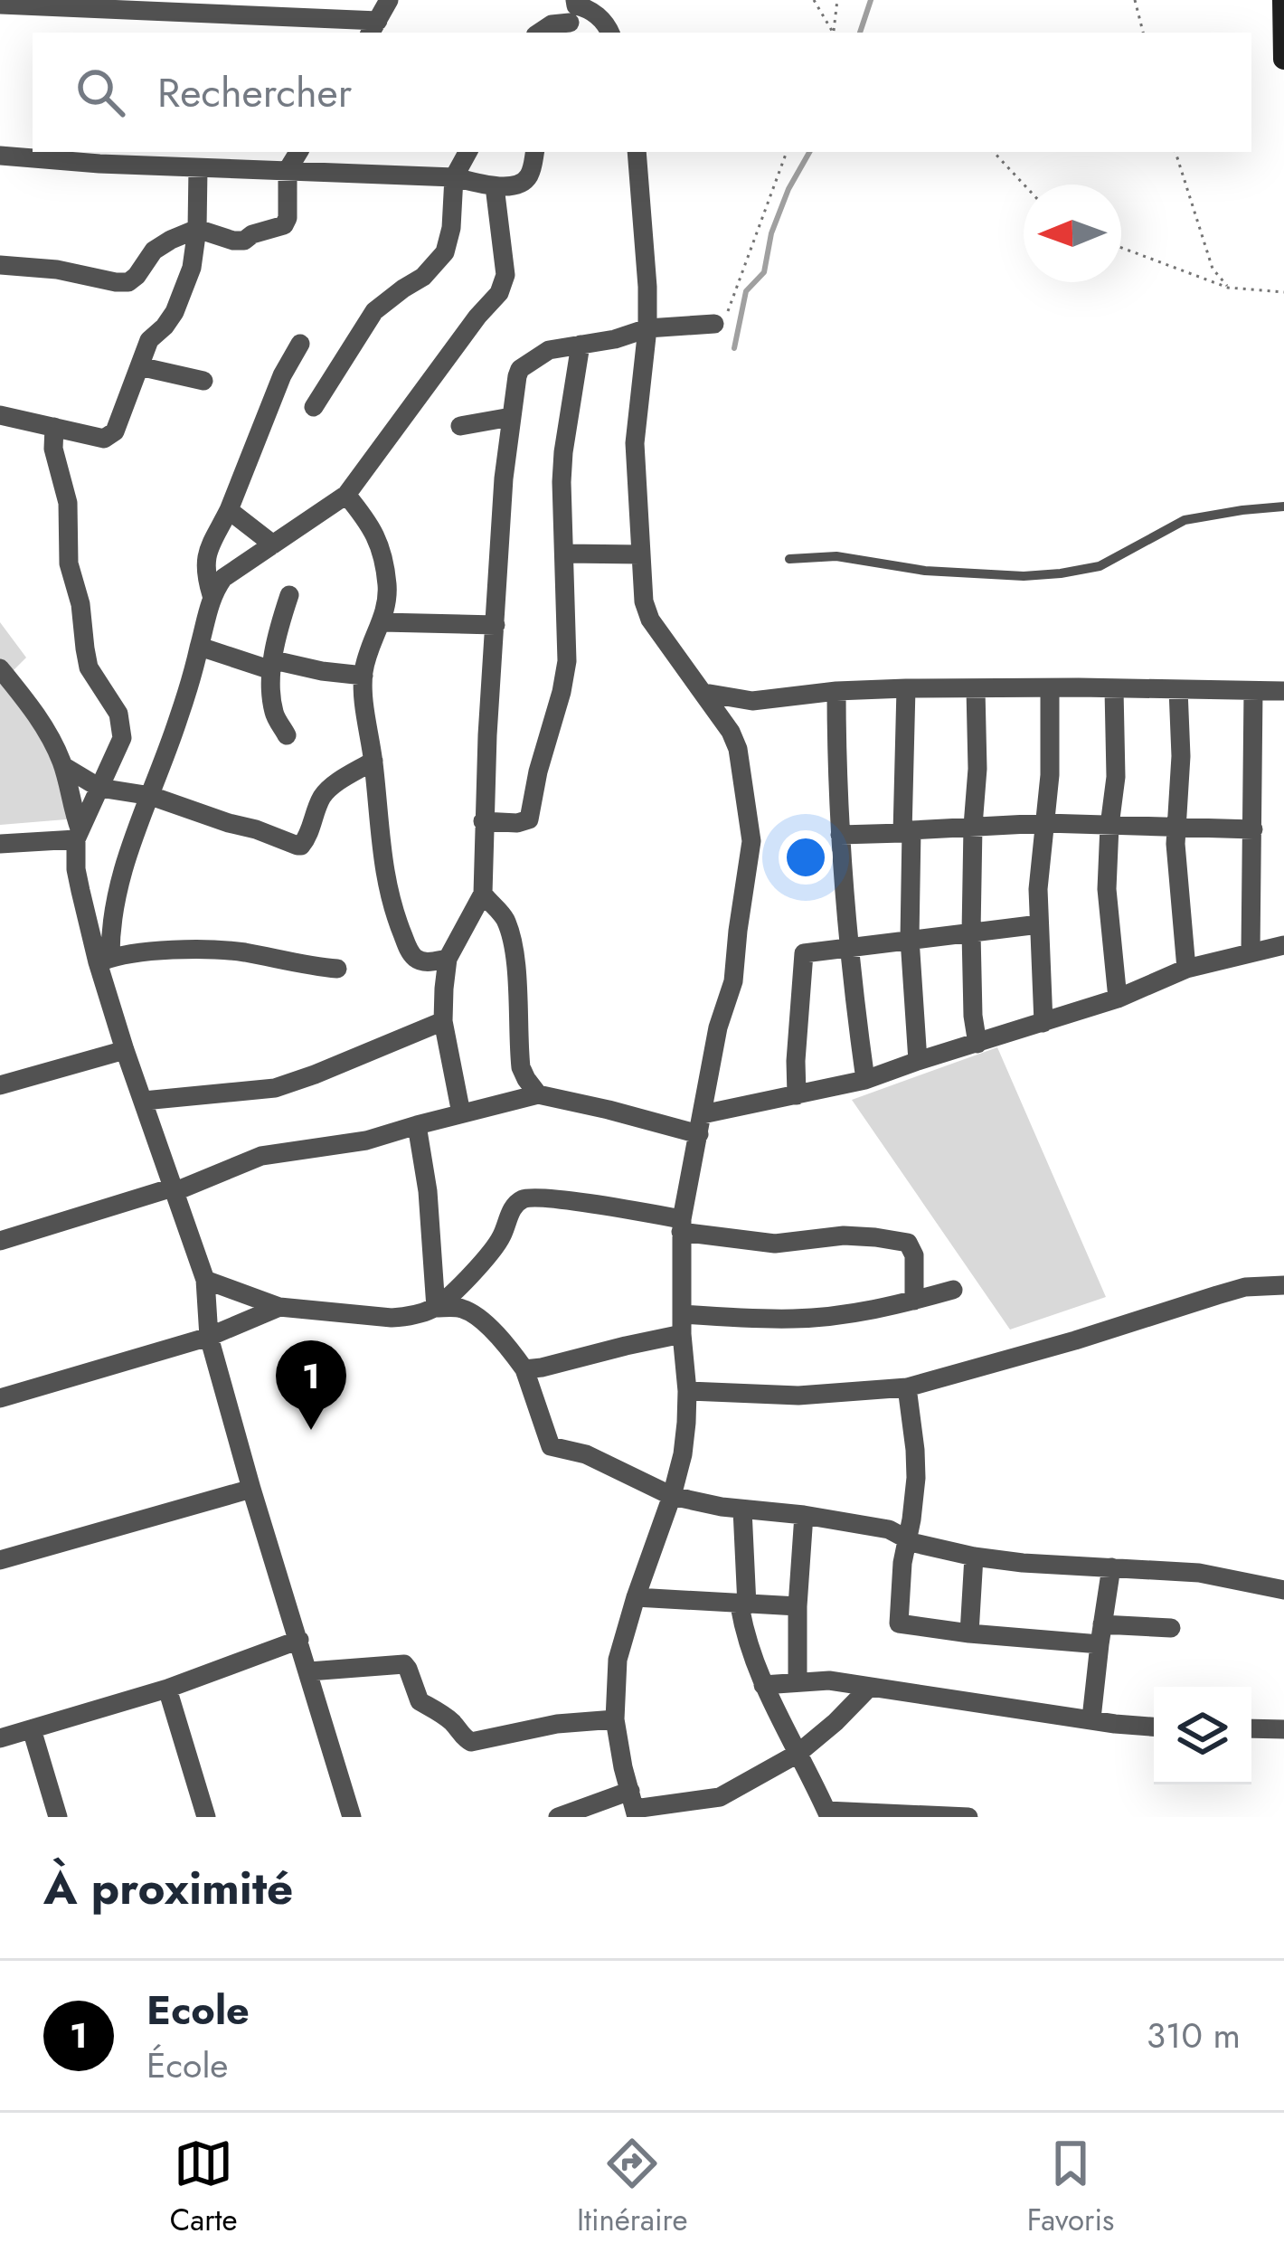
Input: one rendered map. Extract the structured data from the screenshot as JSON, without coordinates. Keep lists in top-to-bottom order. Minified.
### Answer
{"north":"left","page":{"search":"Rechercher","pins":"1","heading":"À proximité","list":[{"mark":"1","name":"Ecole","note":"École","value":"310 m"}],"nav":["Carte","Itinéraire","Favoris"]}}
